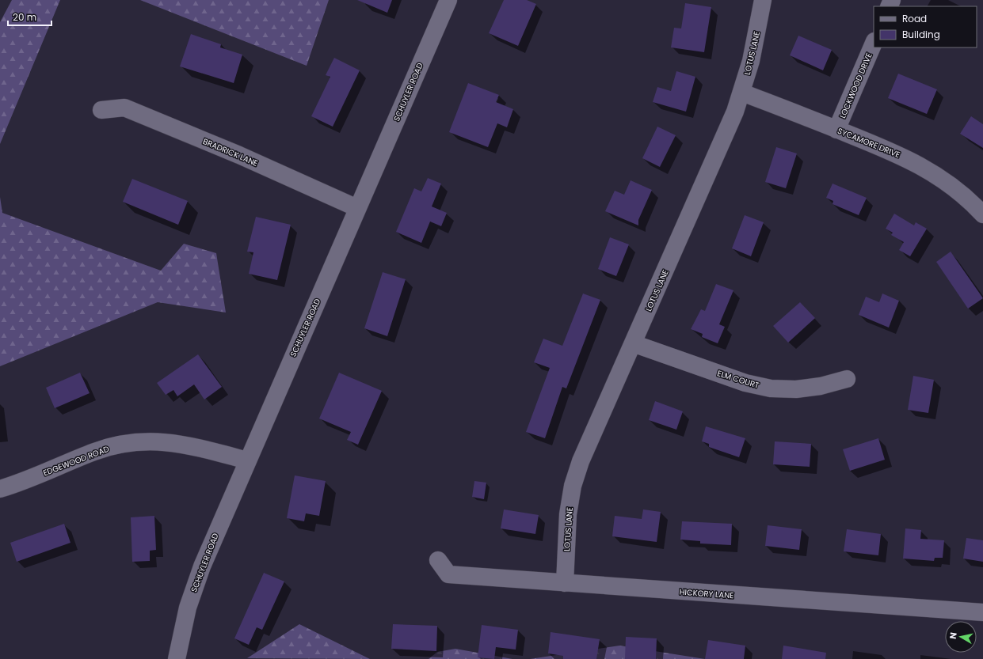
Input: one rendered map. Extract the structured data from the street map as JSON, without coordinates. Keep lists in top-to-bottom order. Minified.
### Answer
{"streets":{"street":["LOTUS LANE","LOCKWOOD DRIVE","SCHUYLER ROAD","SYCAMORE DRIVE","BRADRICK LANE","ELM COURT","EDGEWOOD ROAD","HICKORY LANE"]},"crossings":[["LOTUS LANE","SYCAMORE DRIVE"],["LOTUS LANE","ELM COURT"],["LOTUS LANE","HICKORY LANE"],["LOCKWOOD DRIVE","SYCAMORE DRIVE"],["SCHUYLER ROAD","BRADRICK LANE"],["SCHUYLER ROAD","EDGEWOOD ROAD"]],"legend":["Road","Building"],"scale_bar":"20 m","north":"left"}
